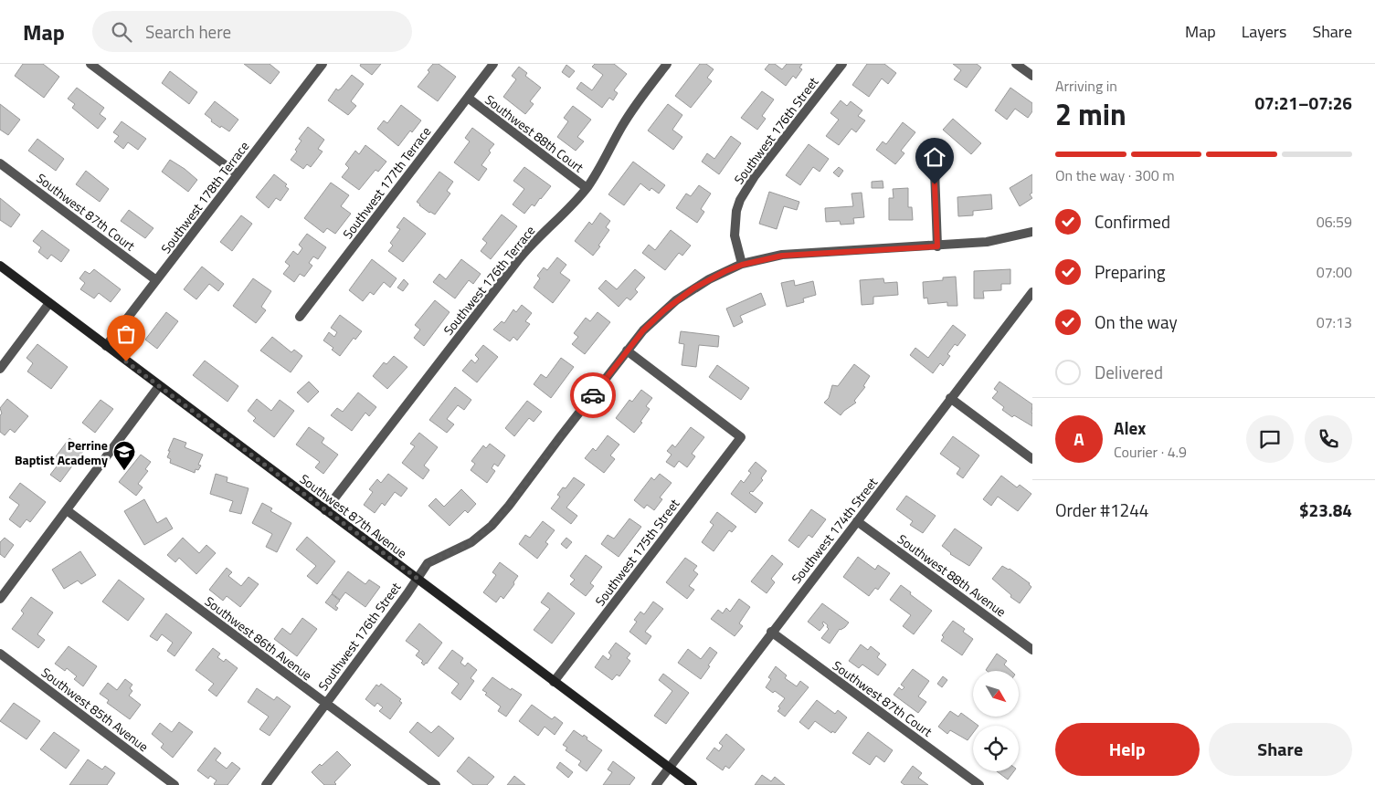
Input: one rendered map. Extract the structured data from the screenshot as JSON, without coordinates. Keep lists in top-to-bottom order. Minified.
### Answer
{"streets":{"street":["Southwest 176th Street","Southwest 88th Court","Southwest 177th Terrace","Southwest 178th Terrace","Southwest 87th Court","Southwest 176th Terrace","Southwest 87th Avenue","Southwest 174th Street","Southwest 175th Street","Southwest 88th Avenue","Southwest 86th Avenue","Southwest 85th Avenue"]},"crossings":[["Southwest 176th Street","Southwest 87th Avenue"],["Southwest 176th Street","Southwest 175th Street"],["Southwest 176th Street","Southwest 86th Avenue"],["Southwest 88th Court","Southwest 177th Terrace"],["Southwest 88th Court","Southwest 176th Terrace"],["Southwest 178th Terrace","Southwest 87th Court"],["Southwest 178th Terrace","Southwest 87th Avenue"],["Southwest 87th Court","Southwest 174th Street"],["Southwest 176th Terrace","Southwest 87th Avenue"],["Southwest 87th Avenue","Southwest 174th Street"],["Southwest 87th Avenue","Southwest 175th Street"],["Southwest 174th Street","Southwest 88th Avenue"]],"places":{"school or university":["Perrine Baptist Academy"]},"north":"bottom right","page":{"header":"Map","search":"Search here","nav":["Map","Layers","Share"],"heading":["2 min","Arriving in","07:21–07:26"],"panel":["Alex","Courier · 4.9","Order #1244","$23.84"],"bar":"On the way · 300 m","list":[["Confirmed","06:59"],["Preparing","07:00"],["On the way","07:13"],"Delivered"],"round":"A","buttons":["Help","Share"]}}
